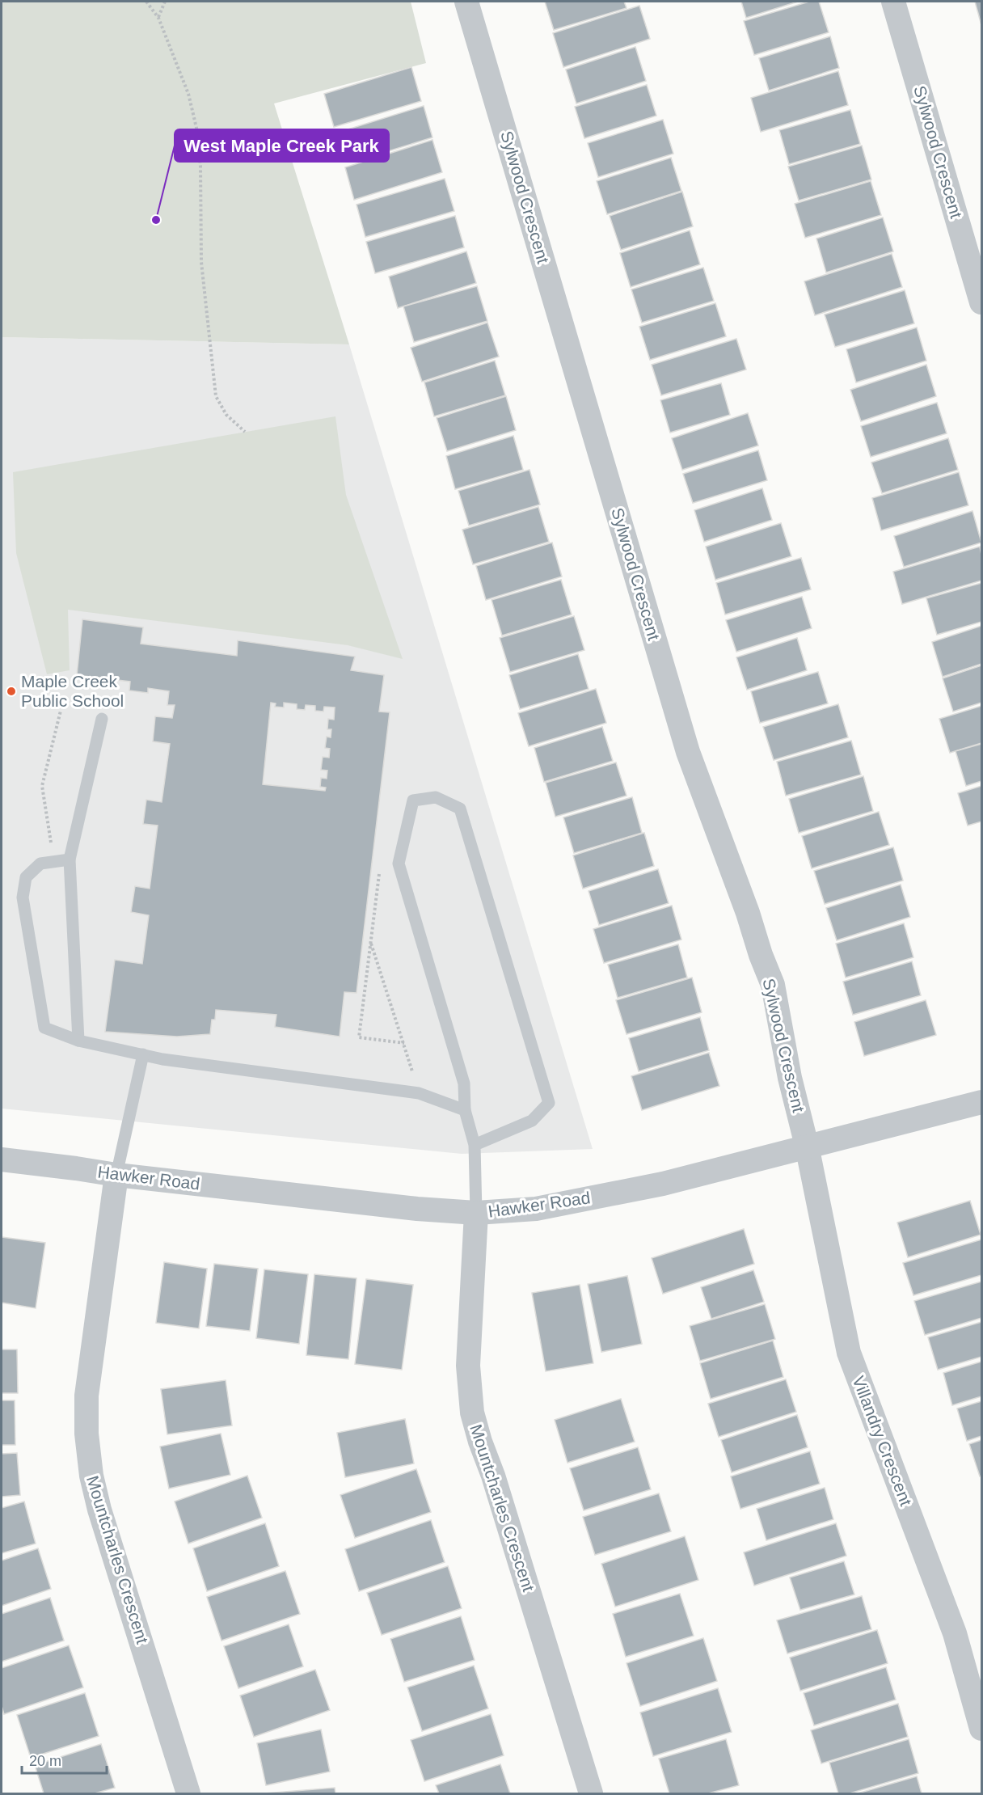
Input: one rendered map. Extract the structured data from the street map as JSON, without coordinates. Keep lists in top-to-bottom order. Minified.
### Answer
{"streets":{"street":["Sylwood Crescent","Hawker Road","Villandry Crescent","Mountcharles Crescent"]},"crossings":[["Sylwood Crescent","Hawker Road"],["Sylwood Crescent","Villandry Crescent"],["Hawker Road","Villandry Crescent"],["Hawker Road","Mountcharles Crescent"]],"places":["West Maple Creek Park","Maple Creek Public School"],"scale_bar":"20 m"}
